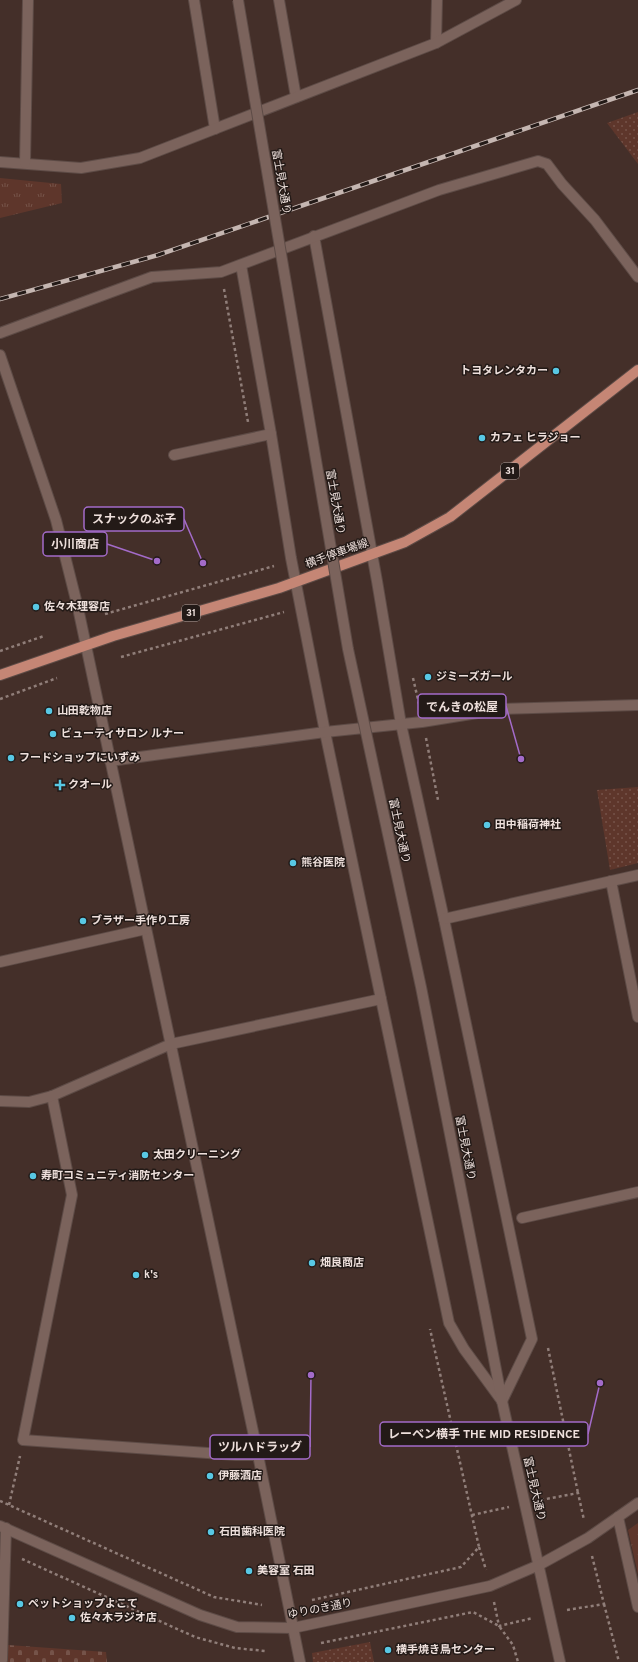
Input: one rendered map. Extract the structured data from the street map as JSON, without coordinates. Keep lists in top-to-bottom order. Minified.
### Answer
{"streets":{"main road":["31","横手停車場線"],"street":["富士見大通り","ゆりのき通り"]},"crossings":[["富士見大通り","ゆりのき通り"]],"places":{"other":["トヨタレンタカー","カフェ ヒラジョー","小川商店","スナックのぶ子","佐々木理容店","ジミーズガール","山田乾物店","ビューティサロン ルナー","フードショップにいずみ","でんきの松屋","田中稲荷神社","熊谷医院","ブラザー手作り工房","太田クリーニング","寿町コミュニティ消防センター","畑良商店","k's","ツルハドラッグ","レーベン横手 THE MID RESIDENCE","伊藤酒店","石田歯科医院","美容室 石田","ペットショップよこて","佐々木ラジオ店","横手焼き鳥センター"],"health":["クオール"]}}
